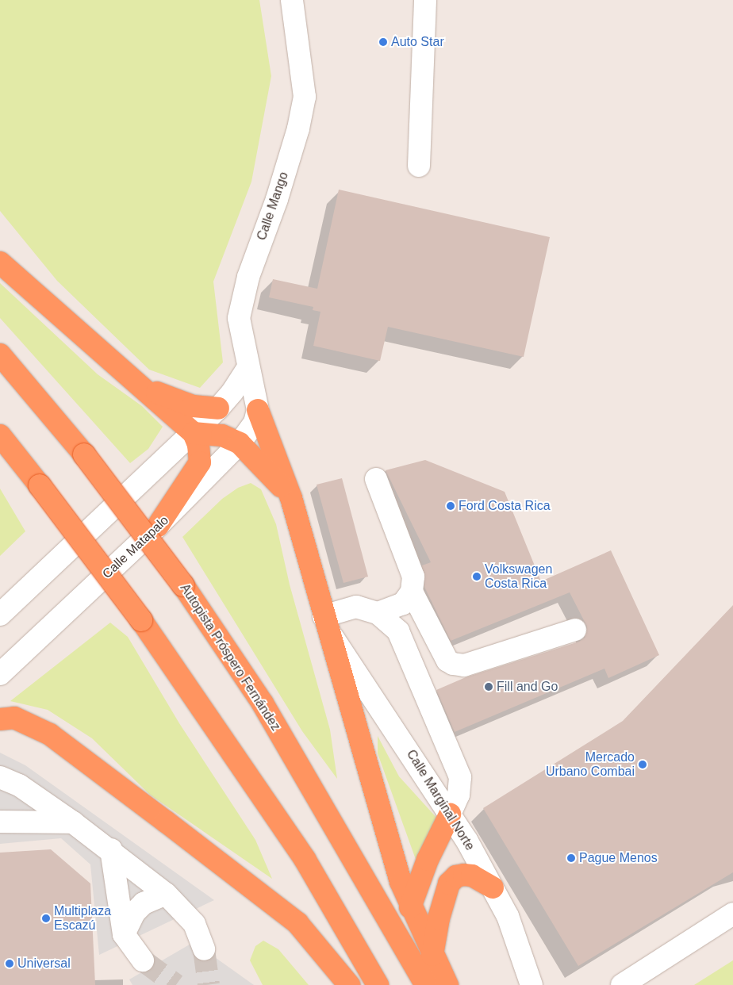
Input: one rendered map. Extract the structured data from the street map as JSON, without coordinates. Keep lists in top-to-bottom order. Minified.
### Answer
{"streets":{"highway":["Autopista Próspero Fernández"],"street":["Calle Mango","Calle Matapalo","Calle Marginal Norte"]},"crossings":[["Calle Mango","Calle Matapalo"]],"places":["Auto Star","Ford Costa Rica","Volkswagen Costa Rica","Fill and Go","Mercado Urbano Combai","Pague Menos","Multiplaza Escazú","Universal"]}
